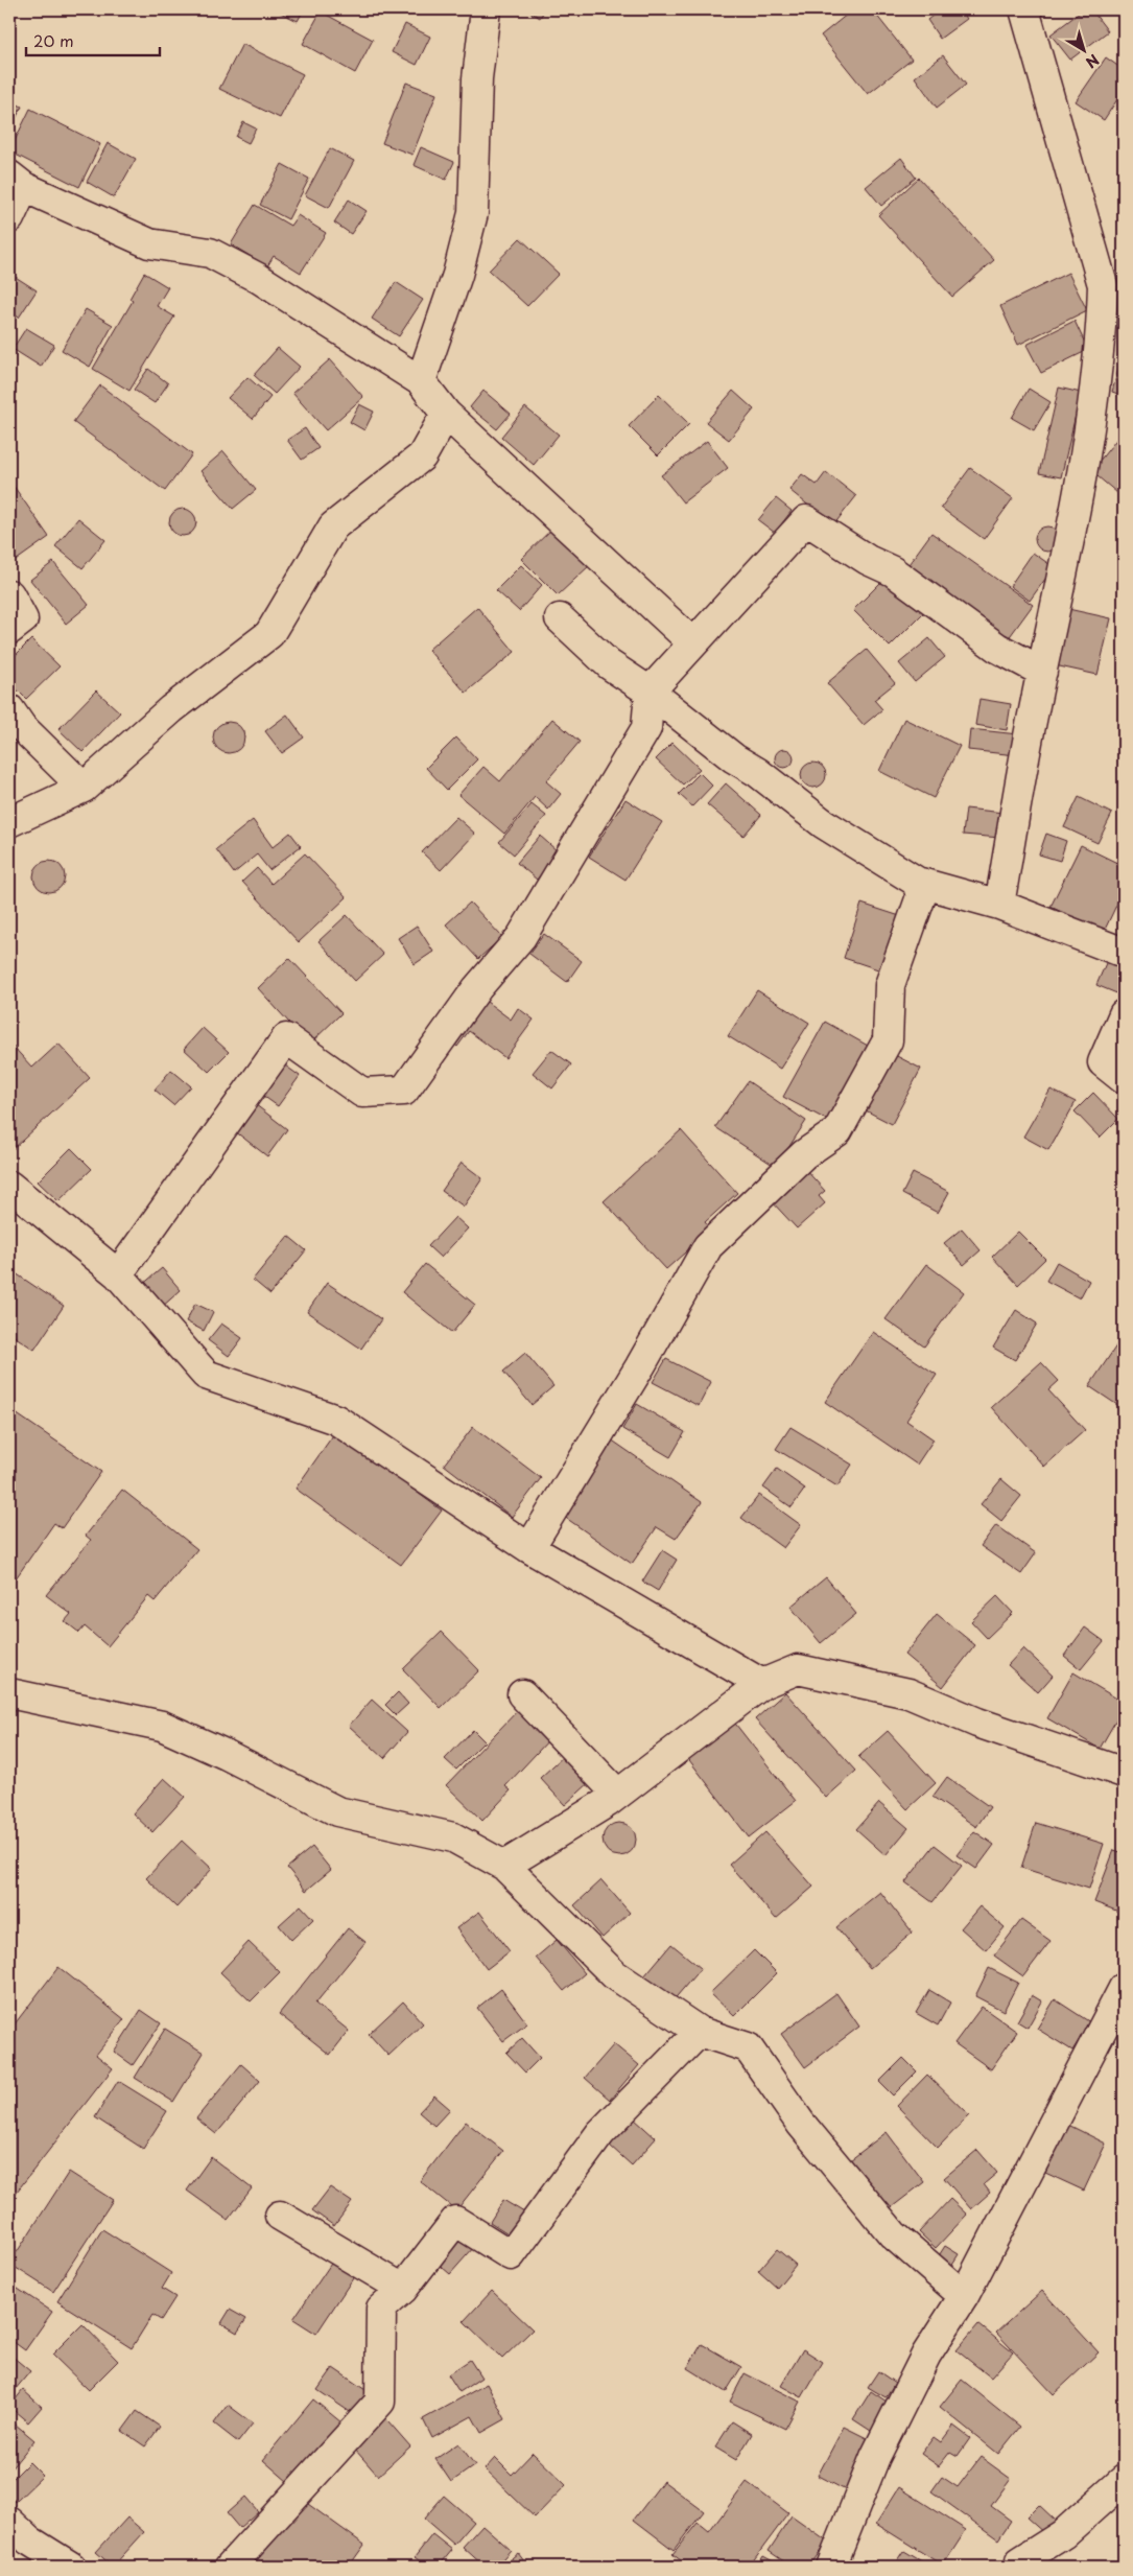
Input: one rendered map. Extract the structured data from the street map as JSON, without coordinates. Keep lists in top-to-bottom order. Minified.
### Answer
{"scale_bar":"20 m","north":"bottom right"}
